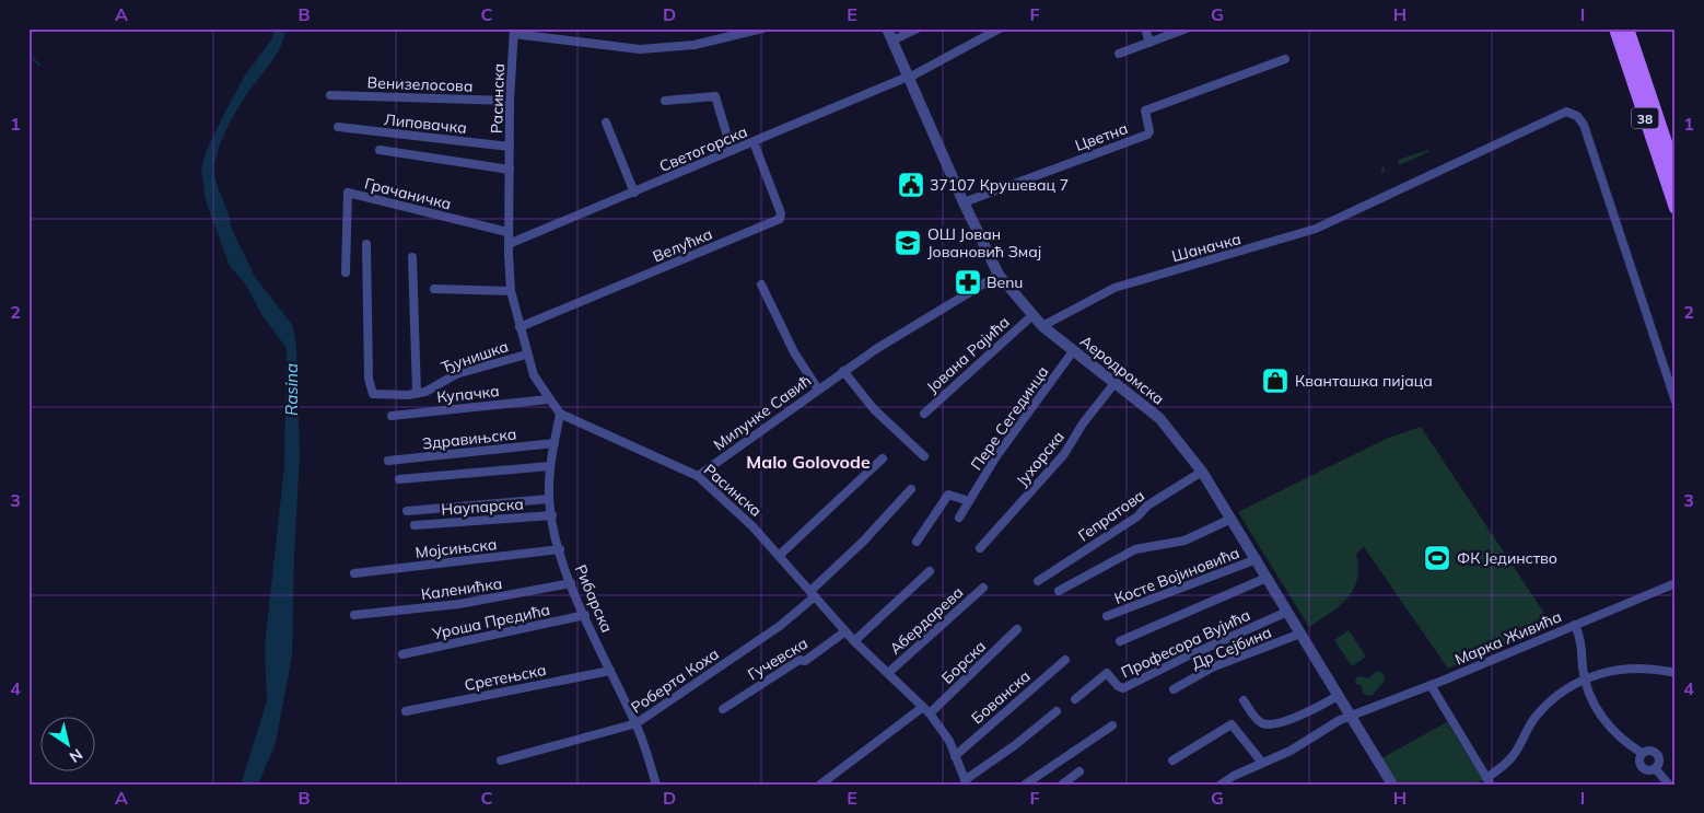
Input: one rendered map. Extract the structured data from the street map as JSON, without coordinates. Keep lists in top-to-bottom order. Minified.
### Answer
{"streets":{"main road":["38"],"street":["Венизелосова","Расинска","Липовачка","Цветна","Светогорска","Грачаничка","Велућка","Шаначка","Јована Рајића","Ђунишка","Аеродромска","Купачка","Милунке Савић","Пере Сегединца","Здравињска","Јухорска","Наупарска","Гепратова","Мојсињска","Косте Војиновића","Каленићка","Рибарска","Абердарева","Уроша Предића","Марка Живића","Професора Вујића","Др Сејбина","Гучевска","Борска","Сретењска","Роберта Коха","Бованска"]},"crossings":[["Венизелосова","Расинска"],["Расинска","Липовачка"],["Расинска","Светогорска"],["Расинска","Грачаничка"],["Расинска","Велућка"],["Расинска","Ђунишка"],["Расинска","Купачка"],["Расинска","Милунке Савић"],["Расинска","Рибарска"],["Расинска","Абердарева"],["Расинска","Гучевска"],["Расинска","Борска"],["Расинска","Роберта Коха"],["Расинска","Бованска"],["Цветна","Аеродромска"],["Светогорска","Велућка"],["Светогорска","Аеродромска"],["Шаначка","Аеродромска"],["Јована Рајића","Аеродромска"],["Аеродромска","Милунке Савић"],["Аеродромска","Пере Сегединца"],["Аеродромска","Јухорска"],["Аеродромска","Гепратова"],["Аеродромска","Косте Војиновића"],["Аеродромска","Марка Живића"],["Аеродромска","Професора Вујића"],["Аеродромска","Др Сејбина"],["Здравињска","Рибарска"],["Наупарска","Рибарска"],["Мојсињска","Рибарска"],["Каленићка","Рибарска"],["Рибарска","Уроша Предића"],["Рибарска","Сретењска"],["Рибарска","Роберта Коха"]],"districts":["Malo Golovode"],"water":["Rasina"],"places":{"public building":["37107 Крушевац 7"],"school or university":["ОШ Јован Јовановић Змај"],"pharmacy":["Benu"],"shop":["Кванташка пијаца"],"sports":["ФК Јединство"]},"north":"bottom right","grid":{"columns":["A","B","C","D","E","F","G","H","I"],"rows":["1","2","3","4"]}}
